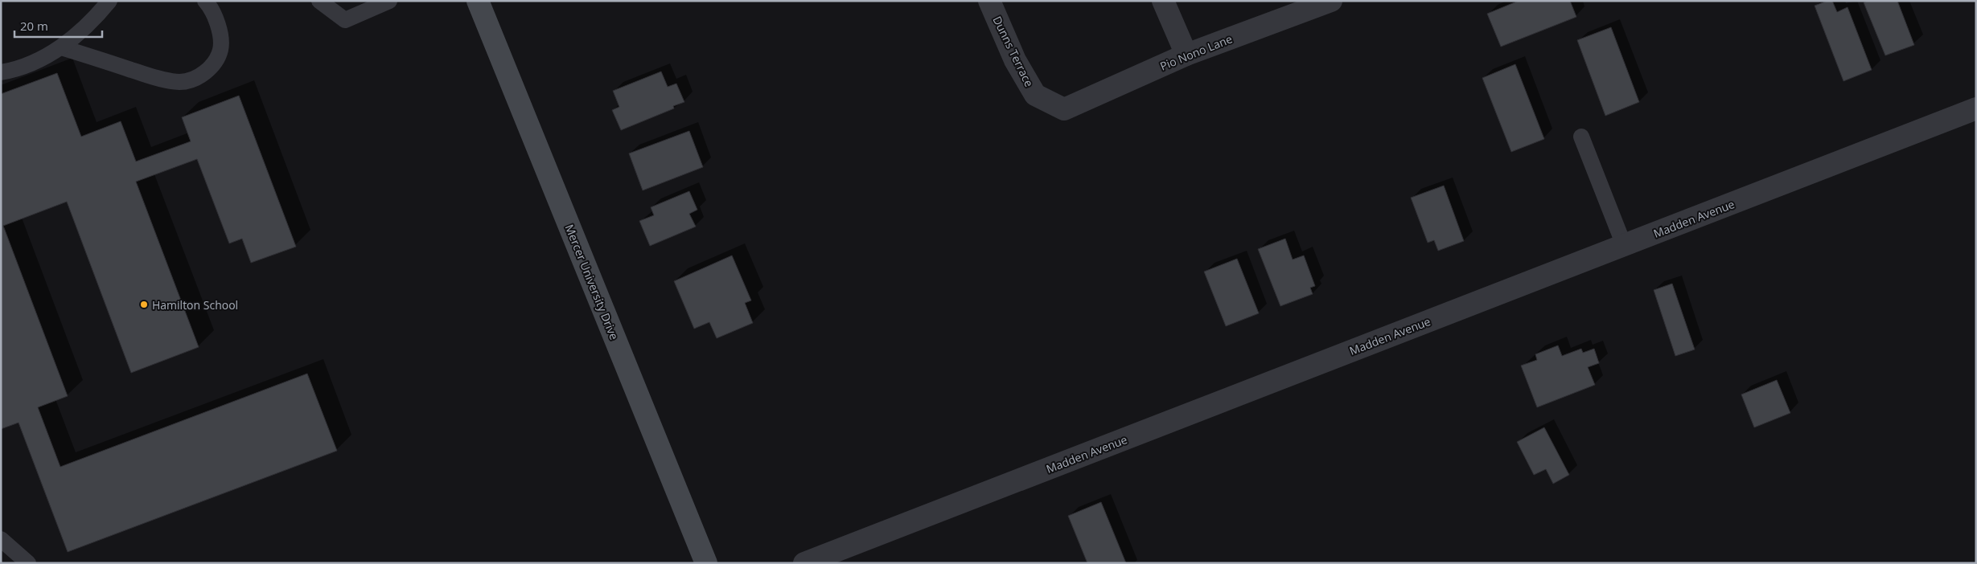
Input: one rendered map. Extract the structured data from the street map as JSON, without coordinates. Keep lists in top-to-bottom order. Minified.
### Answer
{"streets":{"main road":["Mercer University Drive"],"street":["Dunns Terrace","Pio Nono Lane","Madden Avenue"]},"crossings":[["Dunns Terrace","Pio Nono Lane"]],"places":["Hamilton School"],"scale_bar":"20 m"}
